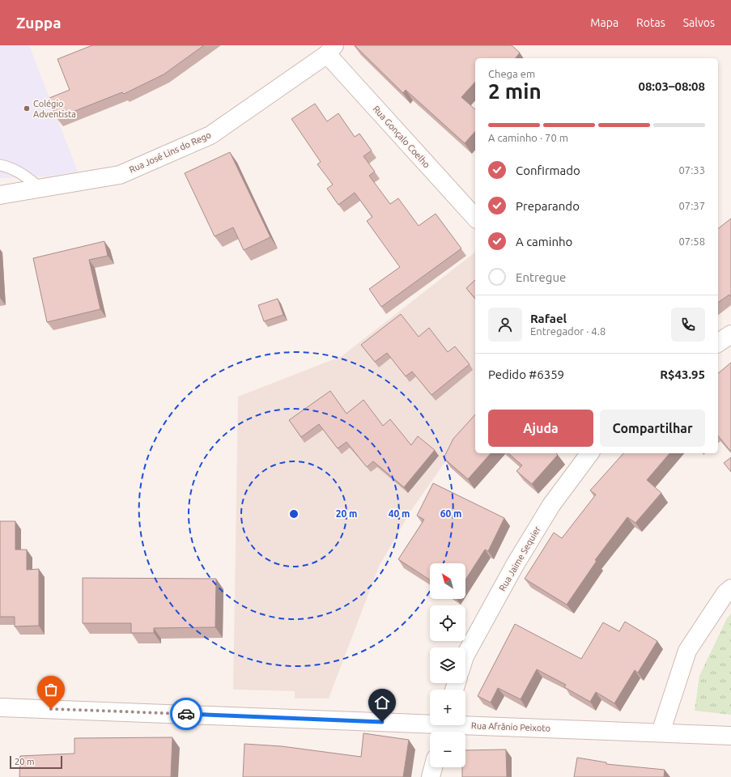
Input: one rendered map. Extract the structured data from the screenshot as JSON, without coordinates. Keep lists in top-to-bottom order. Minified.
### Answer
{"streets":{"street":["Rua Gonçalo Coelho","Rua José Lins do Rego","Rua Jaime Sequier","Rua Afrânio Peixoto"]},"crossings":[["Rua Gonçalo Coelho","Rua José Lins do Rego"]],"places":["Colégio Adventista"],"scale_bar":"20 m","north":"top left","page":{"header":"Zuppa","nav":["Mapa","Rotas","Salvos"],"heading":["2 min","Chega em","08:03–08:08"],"panel":["Rafael","Entregador · 4.8","Pedido #6359","R$43.95"],"bar":"A caminho · 70 m","list":[["Confirmado","07:33"],["Preparando","07:37"],["A caminho","07:58"],"Entregue"],"buttons":["Ajuda","Compartilhar"],"map_buttons":["+","−"],"scale":"20 m"},"rings":["20 m","40 m","60 m"]}
